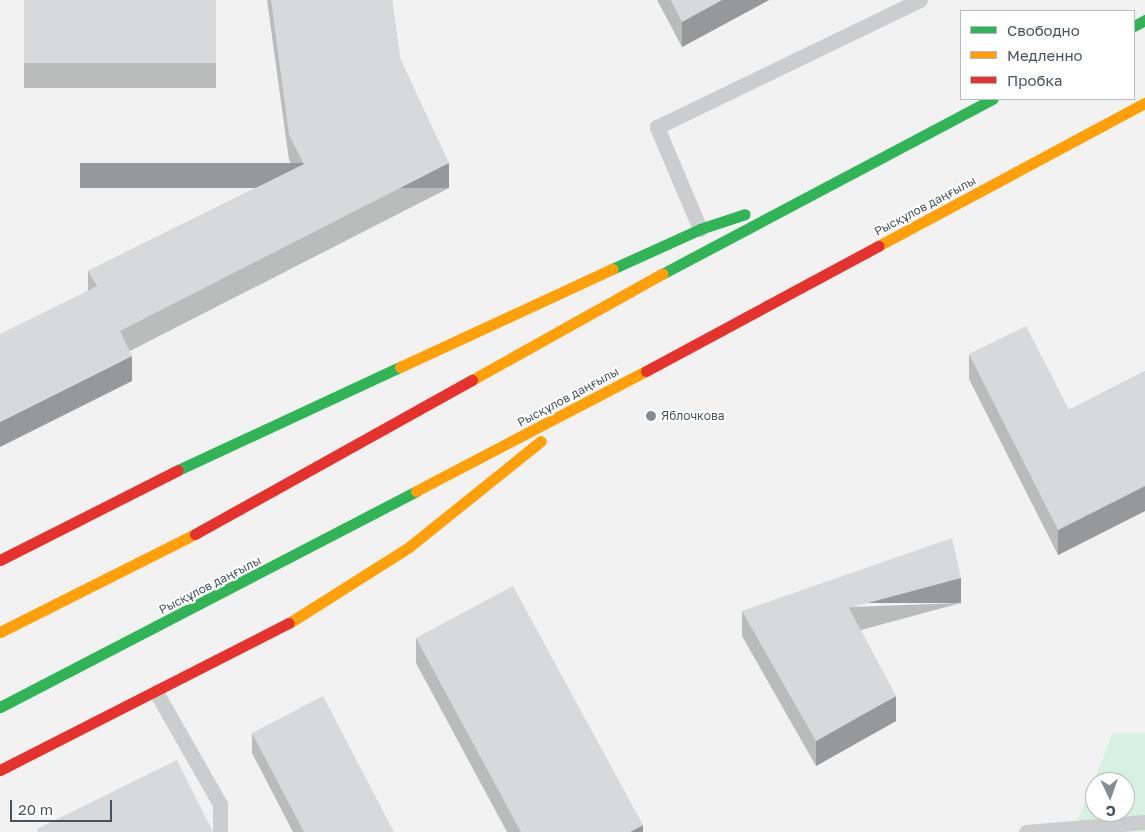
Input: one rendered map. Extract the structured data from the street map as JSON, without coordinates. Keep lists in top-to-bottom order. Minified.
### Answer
{"streets":{"main road":["Рысқұлов даңғылы"]},"places":["Яблочкова"],"legend":["Свободно","Медленно","Пробка"],"scale_bar":"20 m","north":"bottom"}
